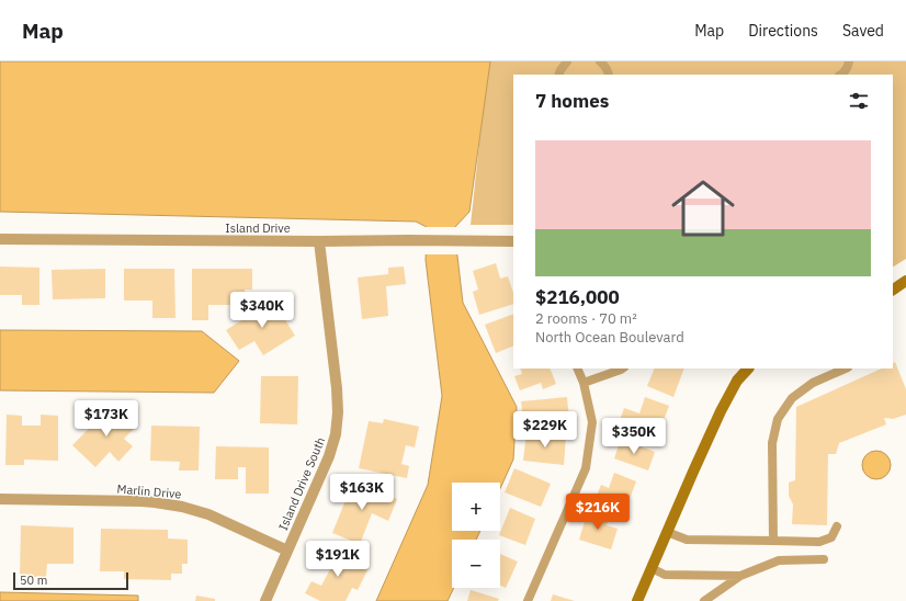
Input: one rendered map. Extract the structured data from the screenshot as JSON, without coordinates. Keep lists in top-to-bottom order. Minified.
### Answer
{"streets":{"street":["Island Drive","Island Drive South","Marlin Drive"]},"crossings":[["Island Drive","Island Drive South"],["Island Drive South","Marlin Drive"]],"scale_bar":"50 m","page":{"header":"Map","nav":["Map","Directions","Saved"],"heading":"7 homes","list":[{"name":"$216,000","note":"2 rooms · 70 m² · North Ocean Boulevard"}],"price":["$340K","$173K","$229K","$350K","$163K","$216K","$191K"],"map_buttons":["+","−"],"scale":"50 m"}}
